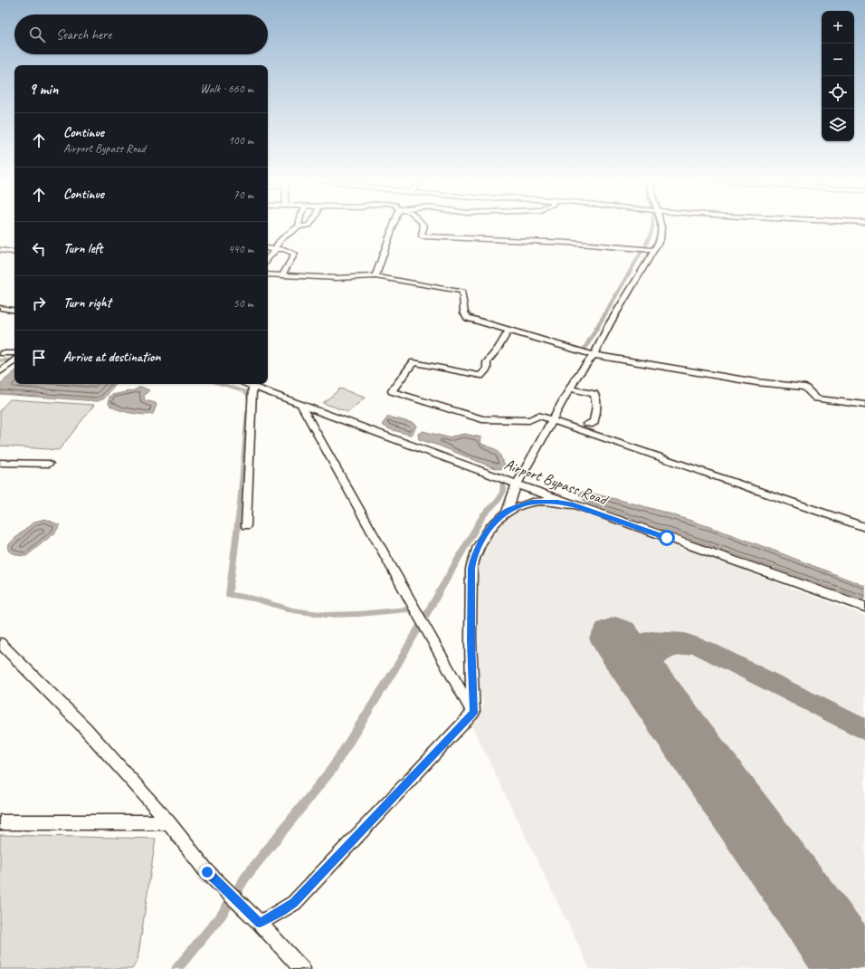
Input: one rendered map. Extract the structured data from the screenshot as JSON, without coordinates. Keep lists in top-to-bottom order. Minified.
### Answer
{"streets":{"street":["Airport Bypass Road"]},"page":{"map_buttons":["+","−"],"search":"Search here","heading":["9 min","Walk · 660 m"],"list":[["Continue","Airport Bypass Road","100 m"],["Continue","70 m"],["Turn left","440 m"],["Turn right","50 m"],"Arrive at destination"]}}
